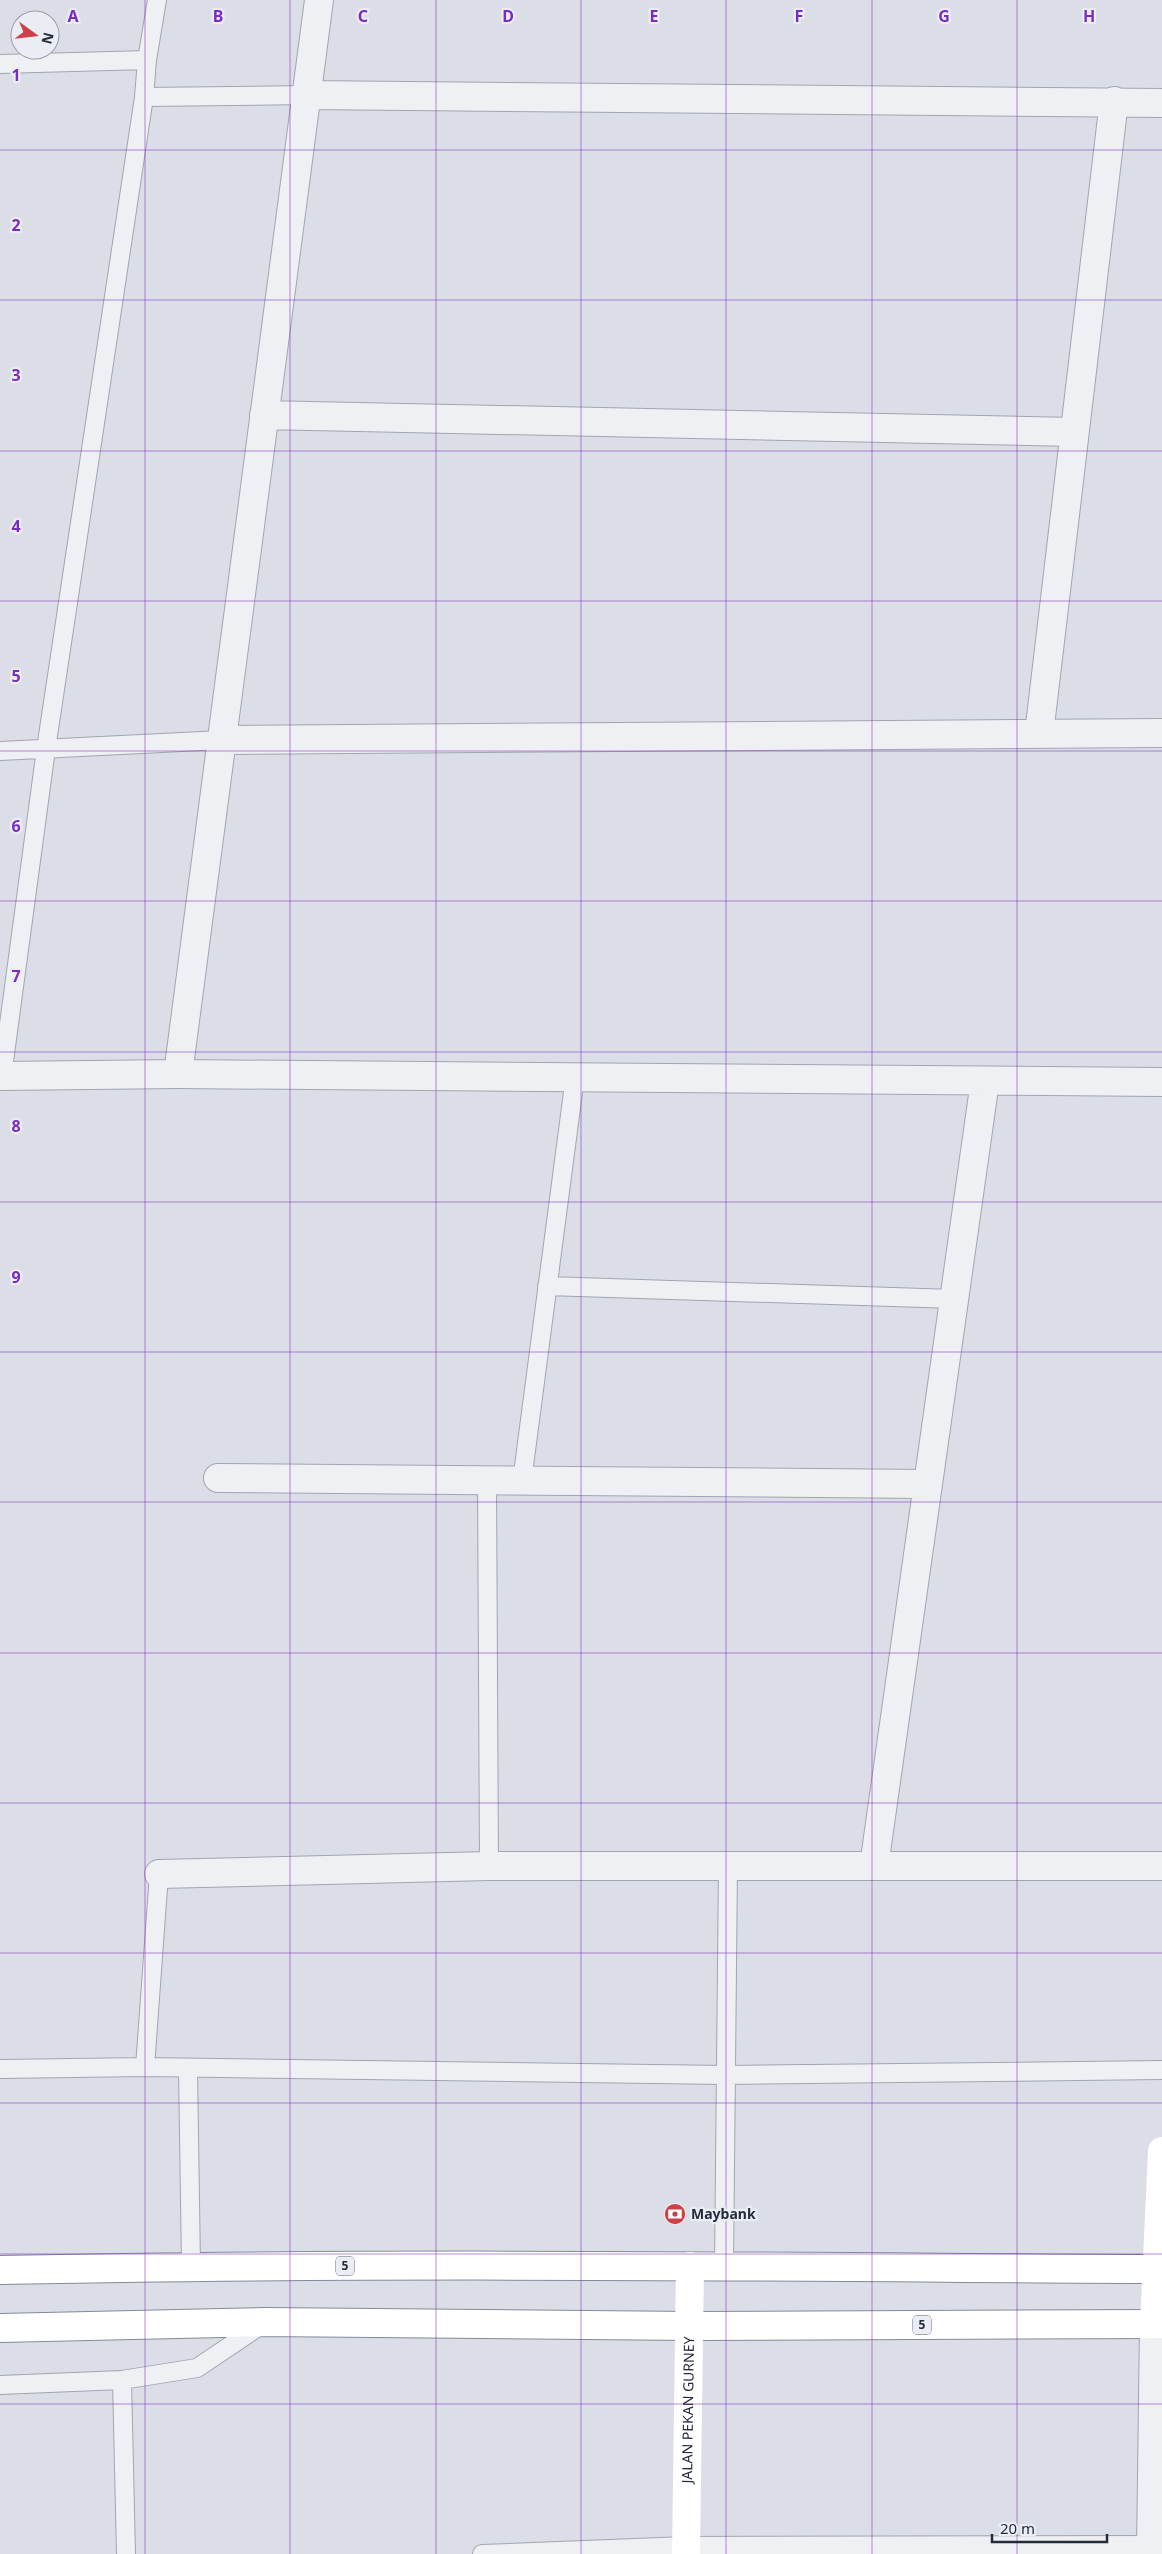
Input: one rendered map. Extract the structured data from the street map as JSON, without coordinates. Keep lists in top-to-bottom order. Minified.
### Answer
{"streets":{"main road":["5","JALAN PEKAN GURNEY"]},"crossings":[["5","JALAN PEKAN GURNEY"]],"places":{"bank":["Maybank"]},"scale_bar":"20 m","north":"right","grid":{"columns":["A","B","C","D","E","F","G","H"],"rows":["1","2","3","4","5","6","7","8","9"]}}
